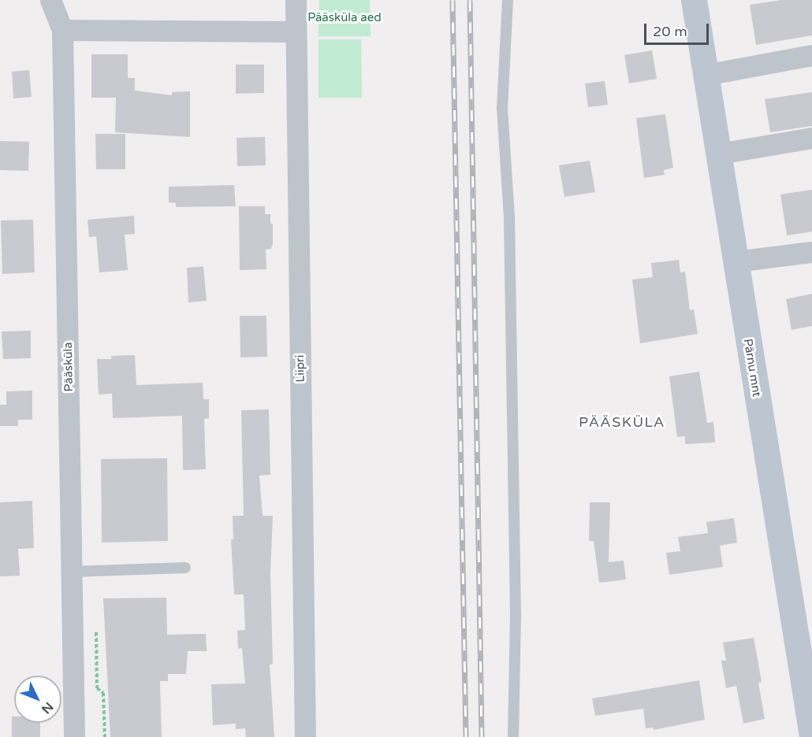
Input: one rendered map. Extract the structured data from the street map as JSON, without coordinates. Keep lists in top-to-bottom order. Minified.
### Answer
{"streets":{"main road":["Pärnu mnt"],"street":["Pääsküla","Liipri"]},"districts":["PÄÄSKÜLA"],"parks":["Pääsküla aed"],"scale_bar":"20 m","north":"bottom right"}
